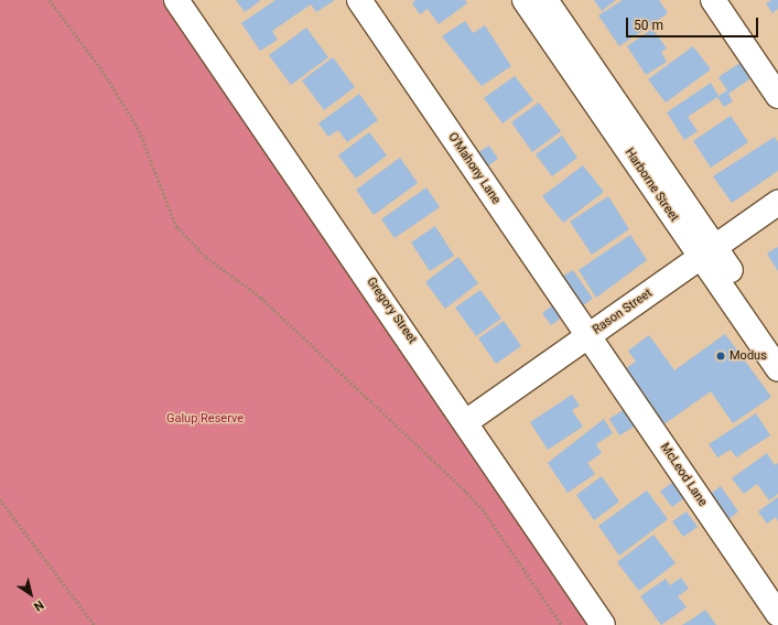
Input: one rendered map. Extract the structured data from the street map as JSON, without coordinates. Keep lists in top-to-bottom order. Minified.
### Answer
{"streets":{"street":["O'Mahony Lane","Harborne Street","Gregory Street","Rason Street","McLeod Lane"]},"crossings":[["O'Mahony Lane","Rason Street"],["O'Mahony Lane","McLeod Lane"],["Harborne Street","Rason Street"],["Gregory Street","Rason Street"],["Rason Street","McLeod Lane"]],"parks":["Galup Reserve"],"places":["Modus"],"scale_bar":"50 m","north":"bottom right"}
